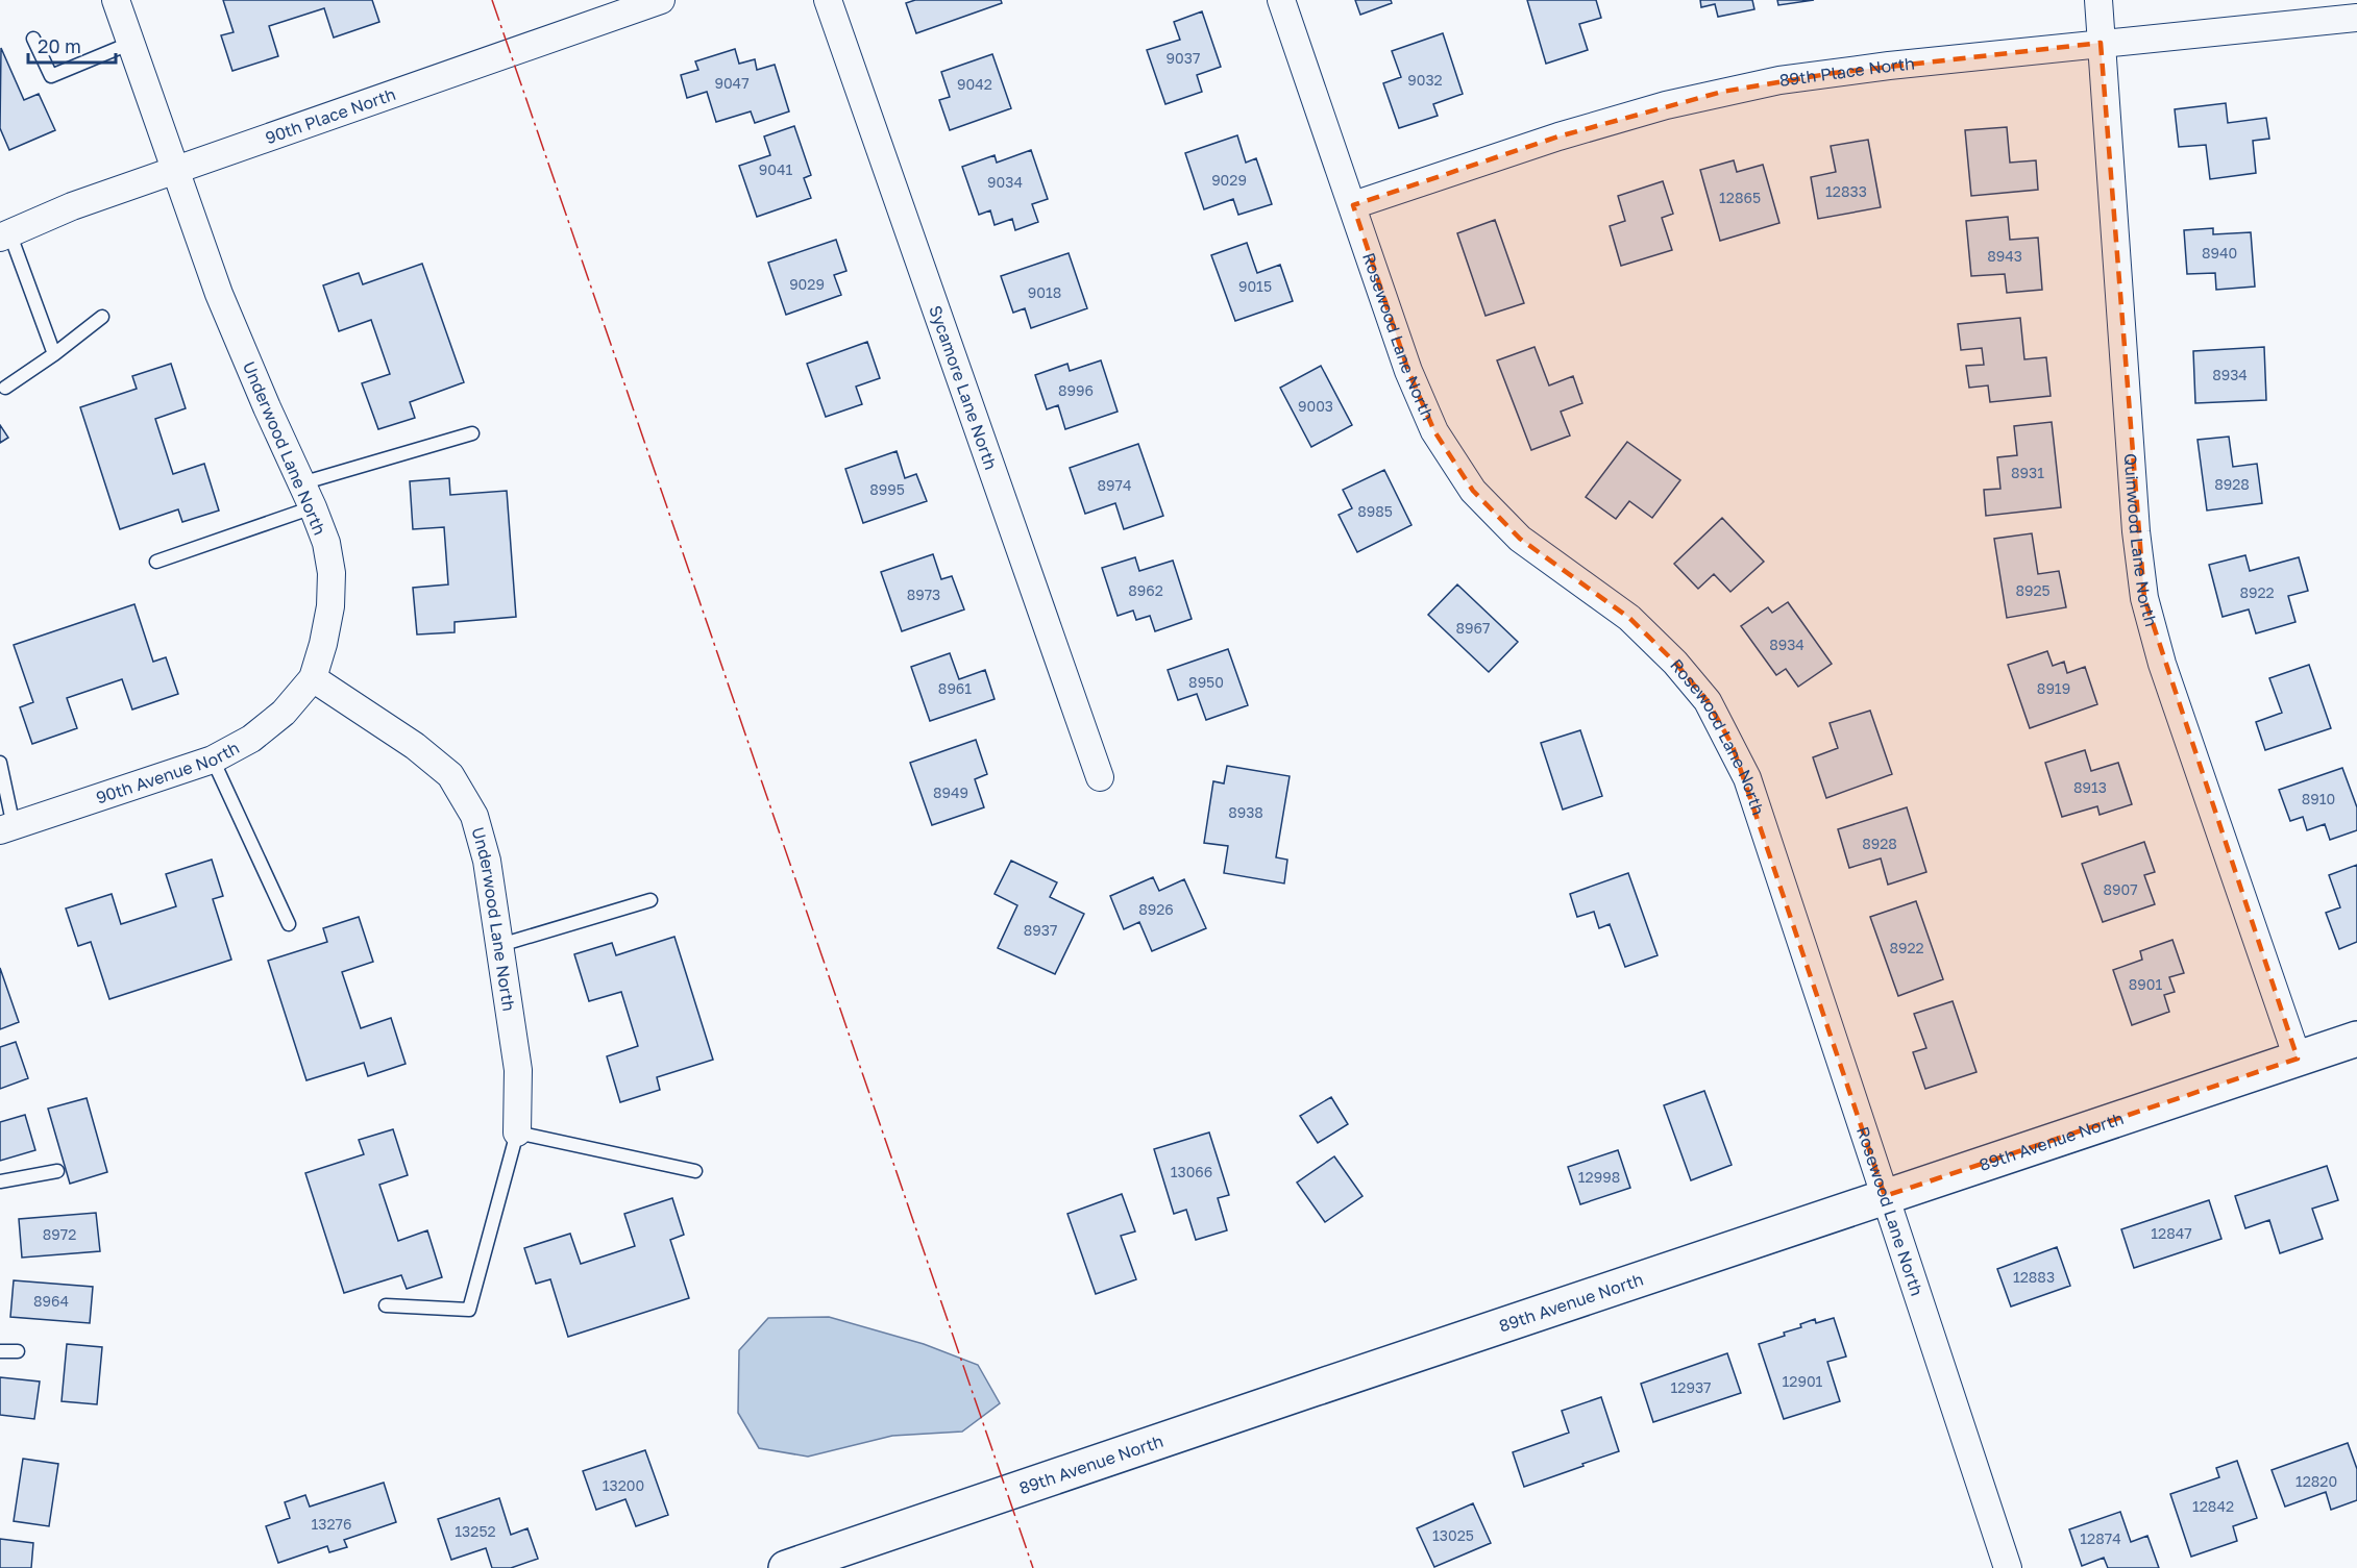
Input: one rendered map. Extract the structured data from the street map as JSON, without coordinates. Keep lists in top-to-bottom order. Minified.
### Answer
{"streets":{"street":["89th Place North","90th Place North","Rosewood Lane North","Sycamore Lane North","Underwood Lane North","Quinwood Lane North","90th Avenue North","89th Avenue North"]},"crossings":[["89th Place North","Rosewood Lane North"],["89th Place North","Quinwood Lane North"],["90th Place North","Underwood Lane North"],["Rosewood Lane North","89th Avenue North"],["Underwood Lane North","90th Avenue North"],["Quinwood Lane North","89th Avenue North"]],"house_numbers":["9037","9032","9047","9042","9041","9029","9034","12833","12865","8940","8943","9029","9015","9018","8934","8996","9003","8931","8928","8974","8995","8985","8962","8925","8922","8973","8967","8934","8950","8961","8919","8913","8949","8910","8938","8928","8907","8926","8937","8922","8901","13066","12998","12847","8972","12883","8964","12901","12937","12820","13200","12842","13276","13252","13025","12874"],"scale_bar":"20 m"}
